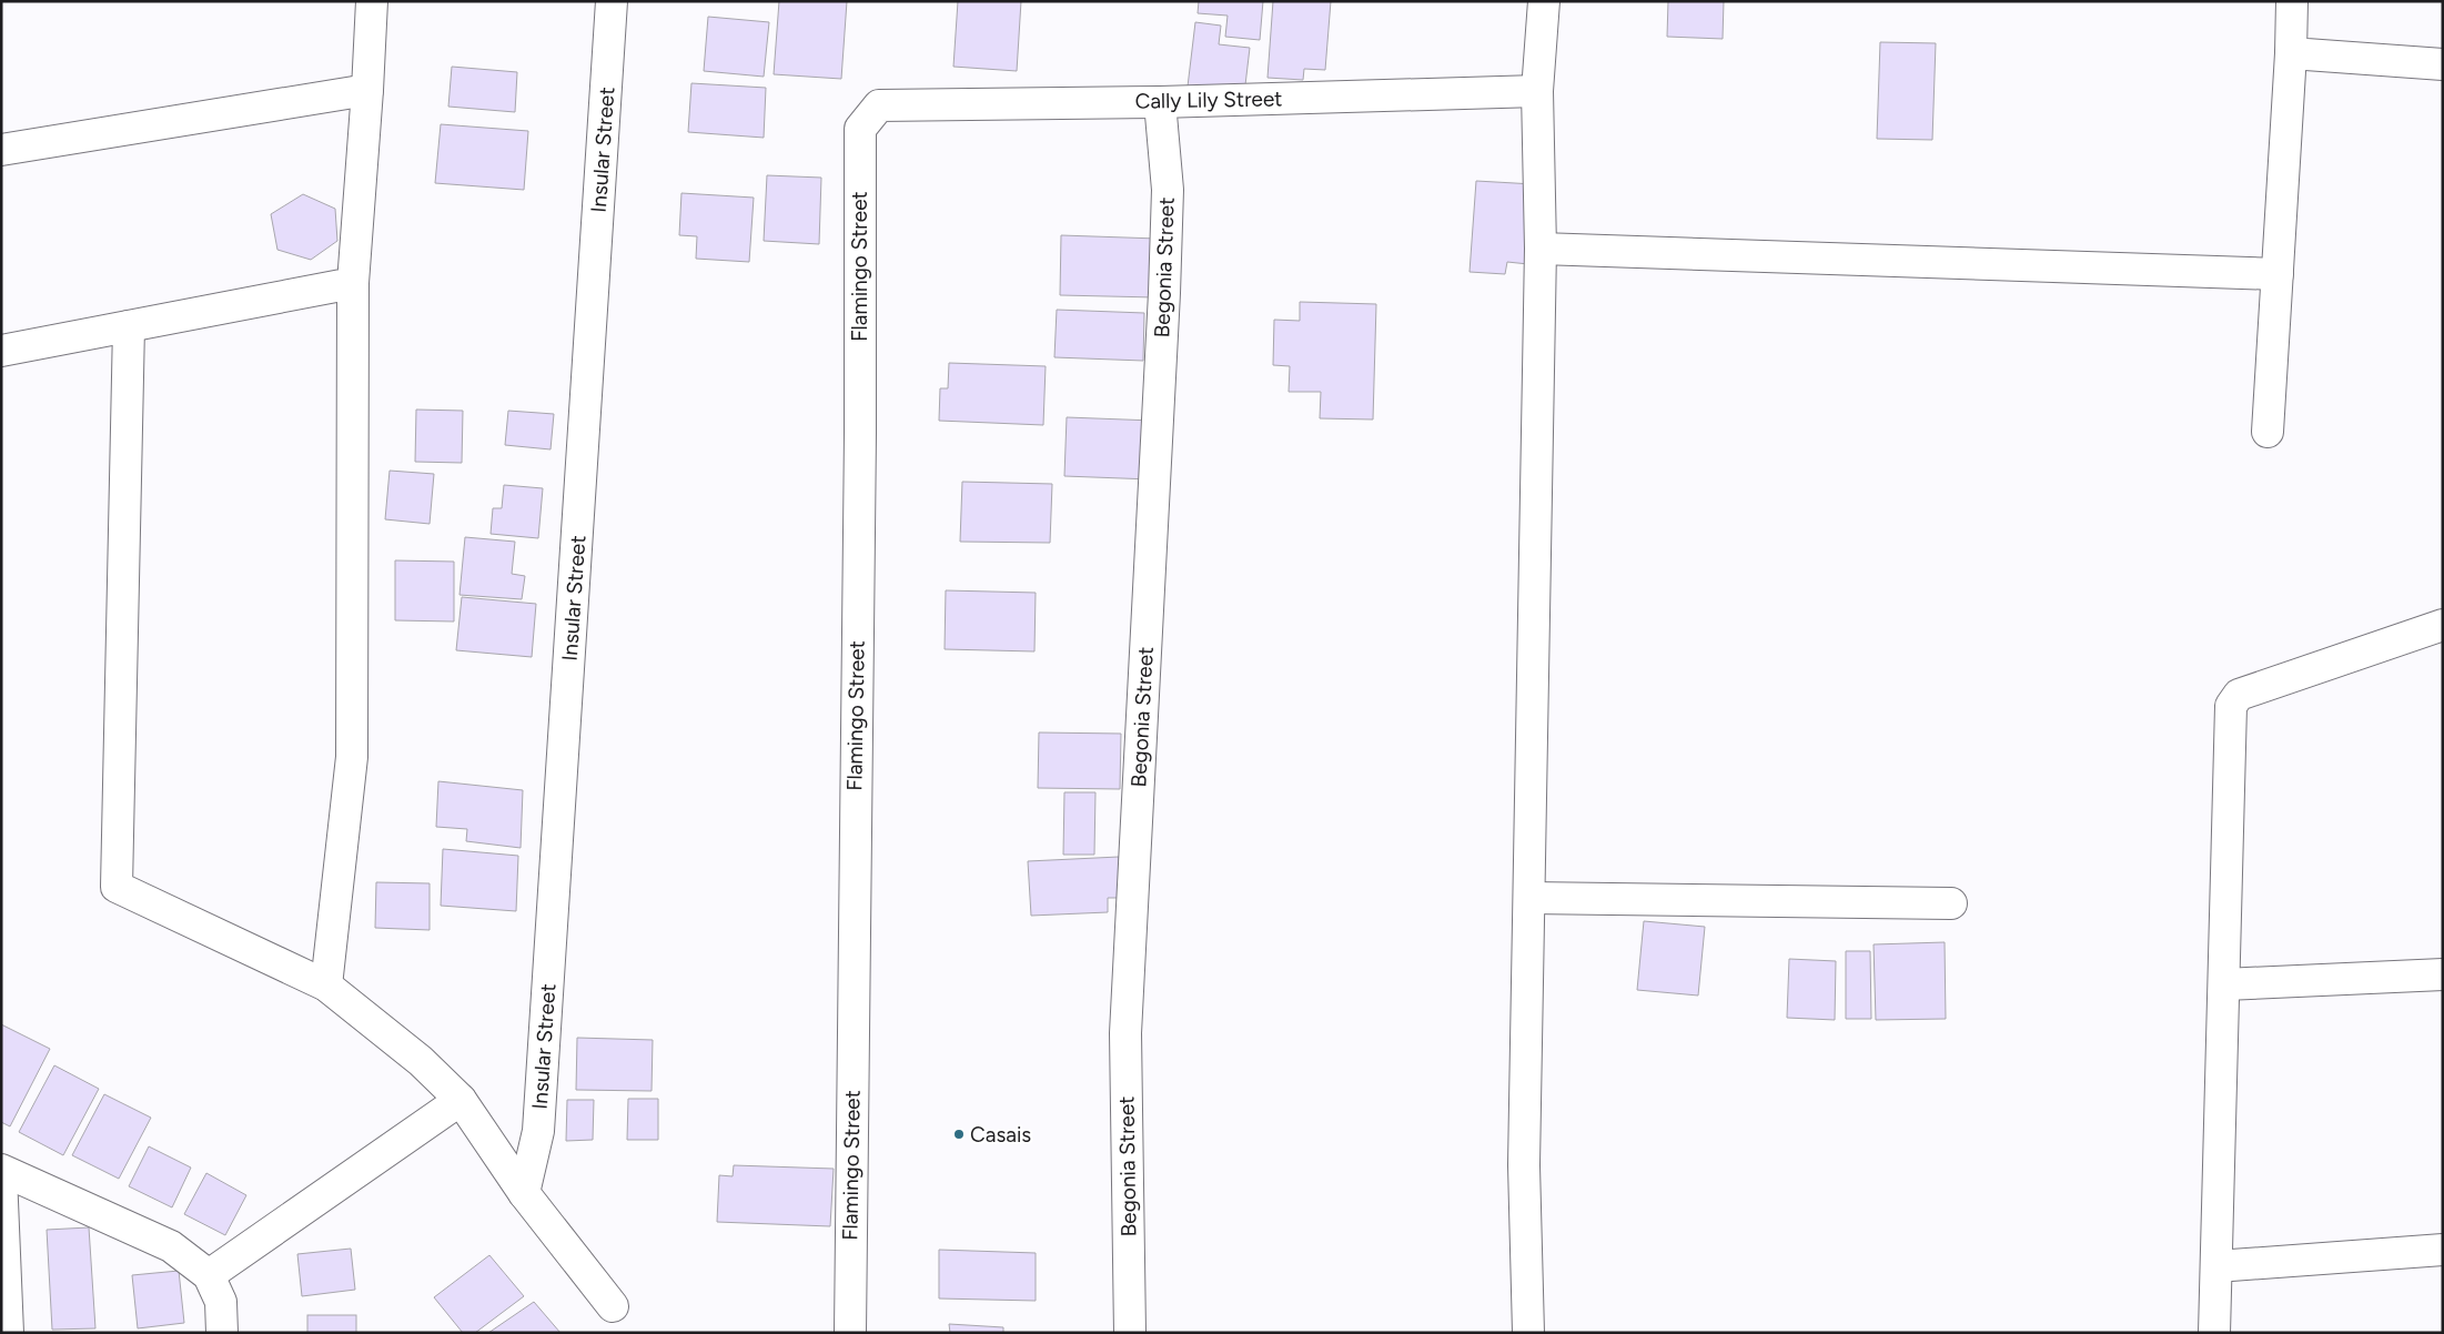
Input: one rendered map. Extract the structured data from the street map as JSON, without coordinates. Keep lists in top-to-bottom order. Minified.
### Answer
{"streets":{"street":["Cally Lily Street","Insular Street","Flamingo Street","Begonia Street"]},"crossings":[["Cally Lily Street","Flamingo Street"],["Cally Lily Street","Begonia Street"]],"places":["Casais"]}
